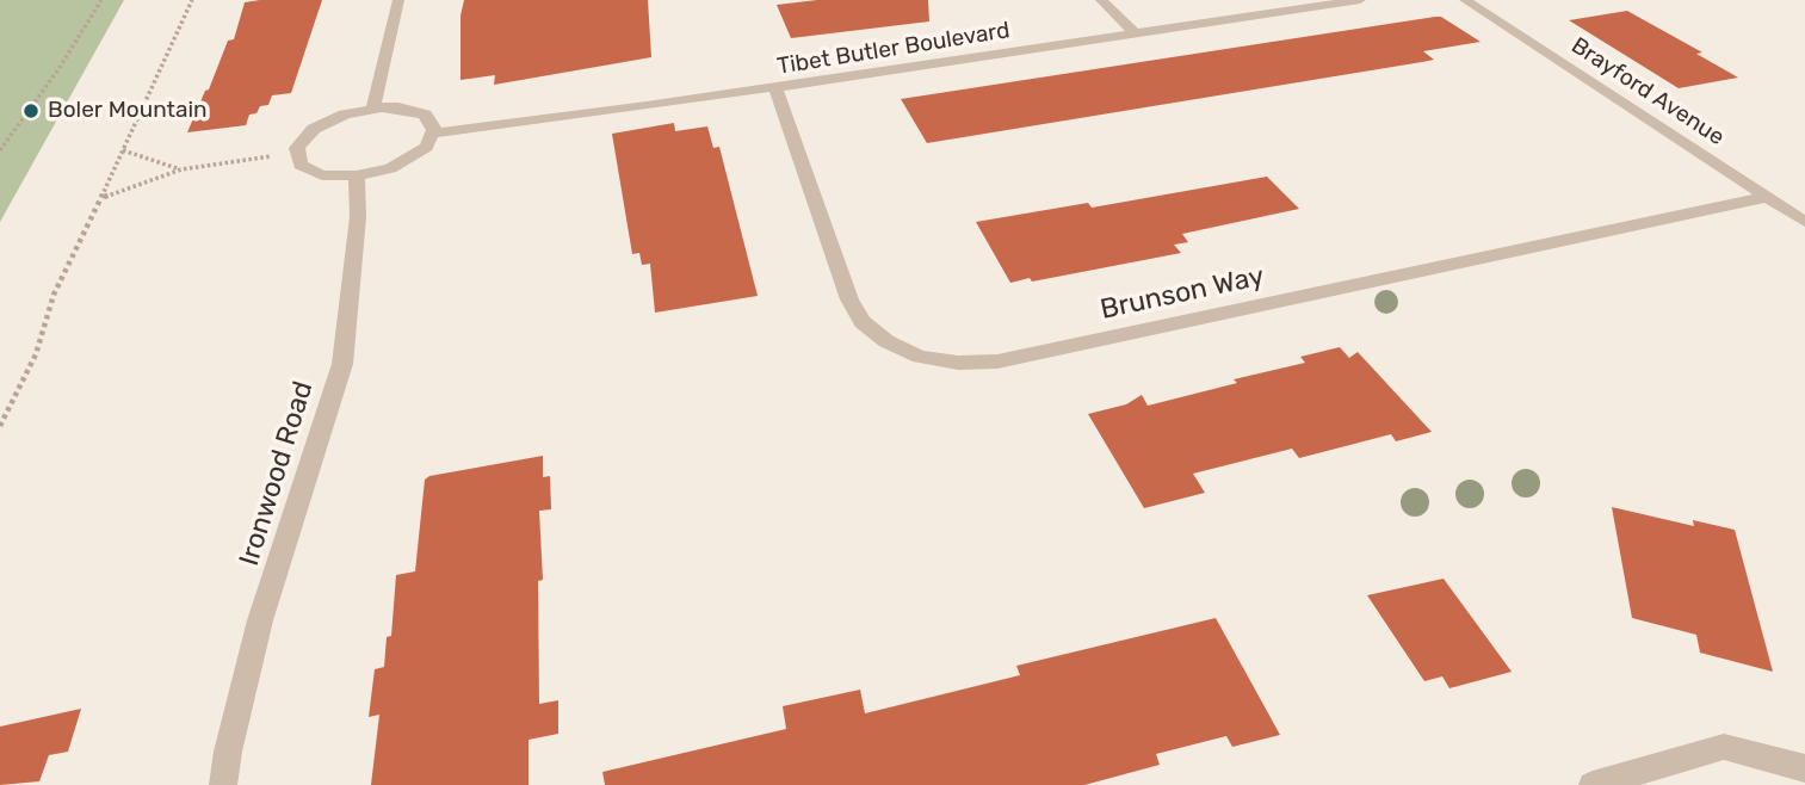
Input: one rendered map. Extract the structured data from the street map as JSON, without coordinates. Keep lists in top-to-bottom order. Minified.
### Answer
{"streets":{"street":["Tibet Butler Boulevard","Brayford Avenue","Brunson Way","Ironwood Road"]},"crossings":[["Tibet Butler Boulevard","Brunson Way"],["Brayford Avenue","Brunson Way"]],"places":["Boler Mountain"]}
